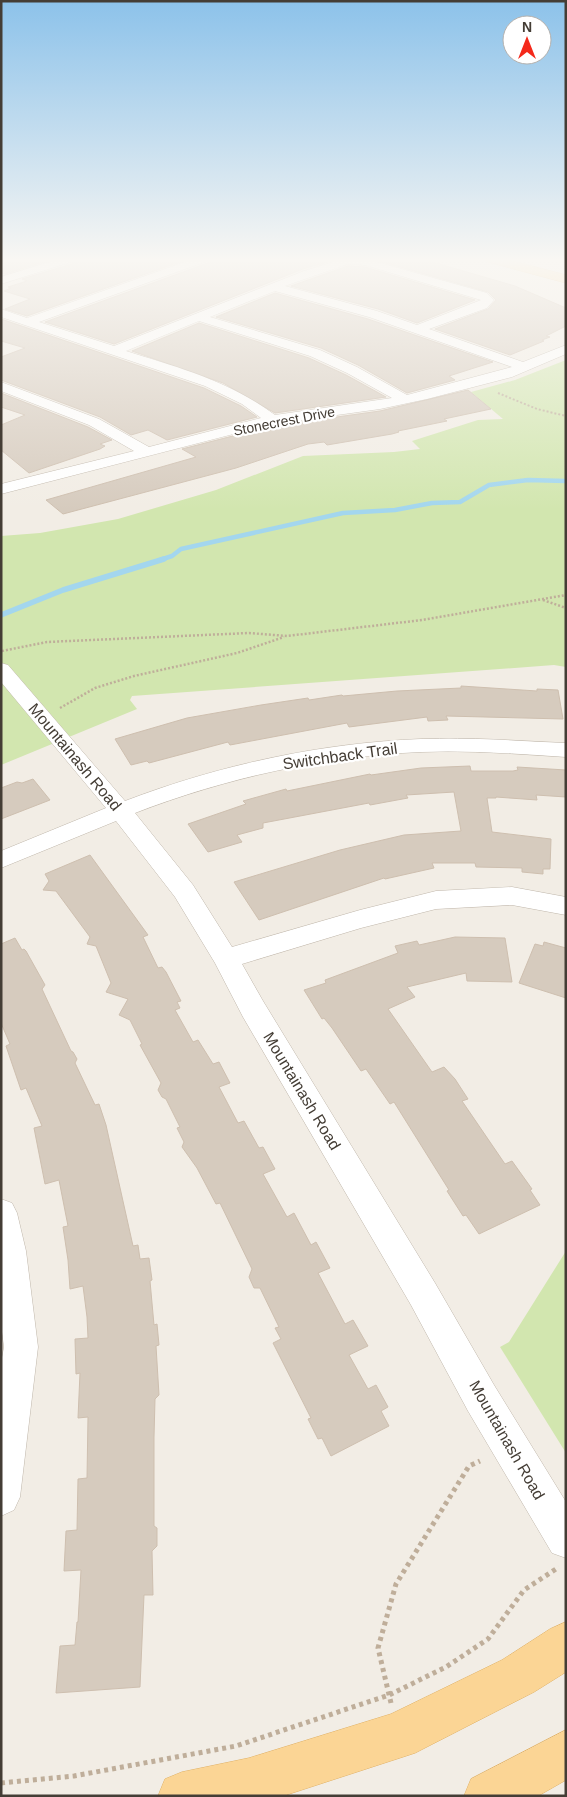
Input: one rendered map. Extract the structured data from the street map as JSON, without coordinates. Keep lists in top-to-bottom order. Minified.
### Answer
{"streets":{"street":["Stonecrest Drive","Switchback Trail","Mountainash Road"]},"crossings":[["Switchback Trail","Mountainash Road"]],"north":"top"}
